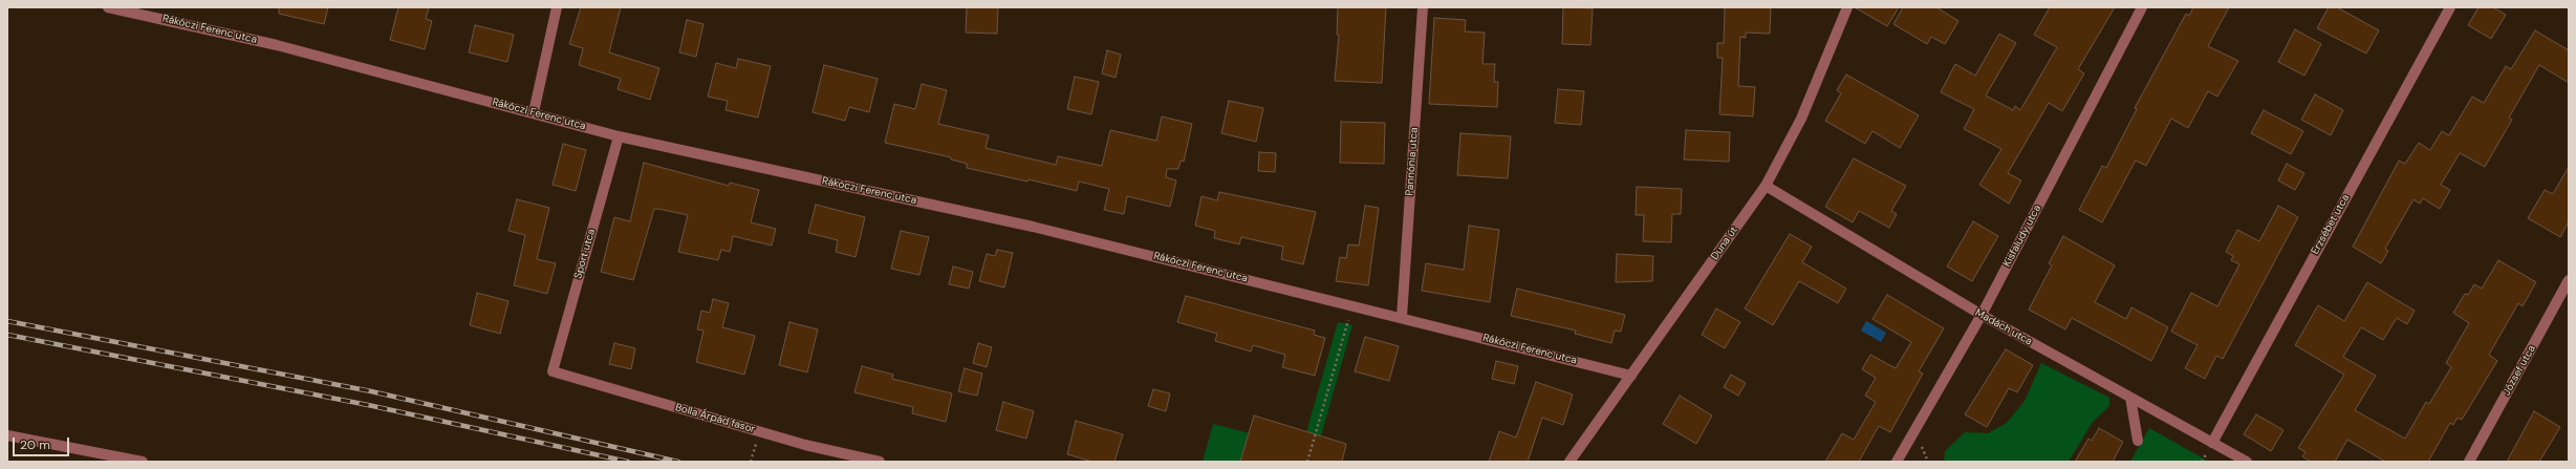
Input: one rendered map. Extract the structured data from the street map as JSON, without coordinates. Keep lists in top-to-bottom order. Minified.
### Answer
{"streets":{"street":["Rákóczi Ferenc utca","Pannónia utca","Erzsébet utca","Kisfaludy utca","Duna út","Sport utca","Madách utca","József utca","Bolla Árpád fasor"]},"crossings":[["Rákóczi Ferenc utca","Pannónia utca"],["Rákóczi Ferenc utca","Duna út"],["Rákóczi Ferenc utca","Sport utca"],["Erzsébet utca","Madách utca"],["Kisfaludy utca","Madách utca"],["Duna út","Madách utca"],["Sport utca","Bolla Árpád fasor"]],"scale_bar":"20 m"}
